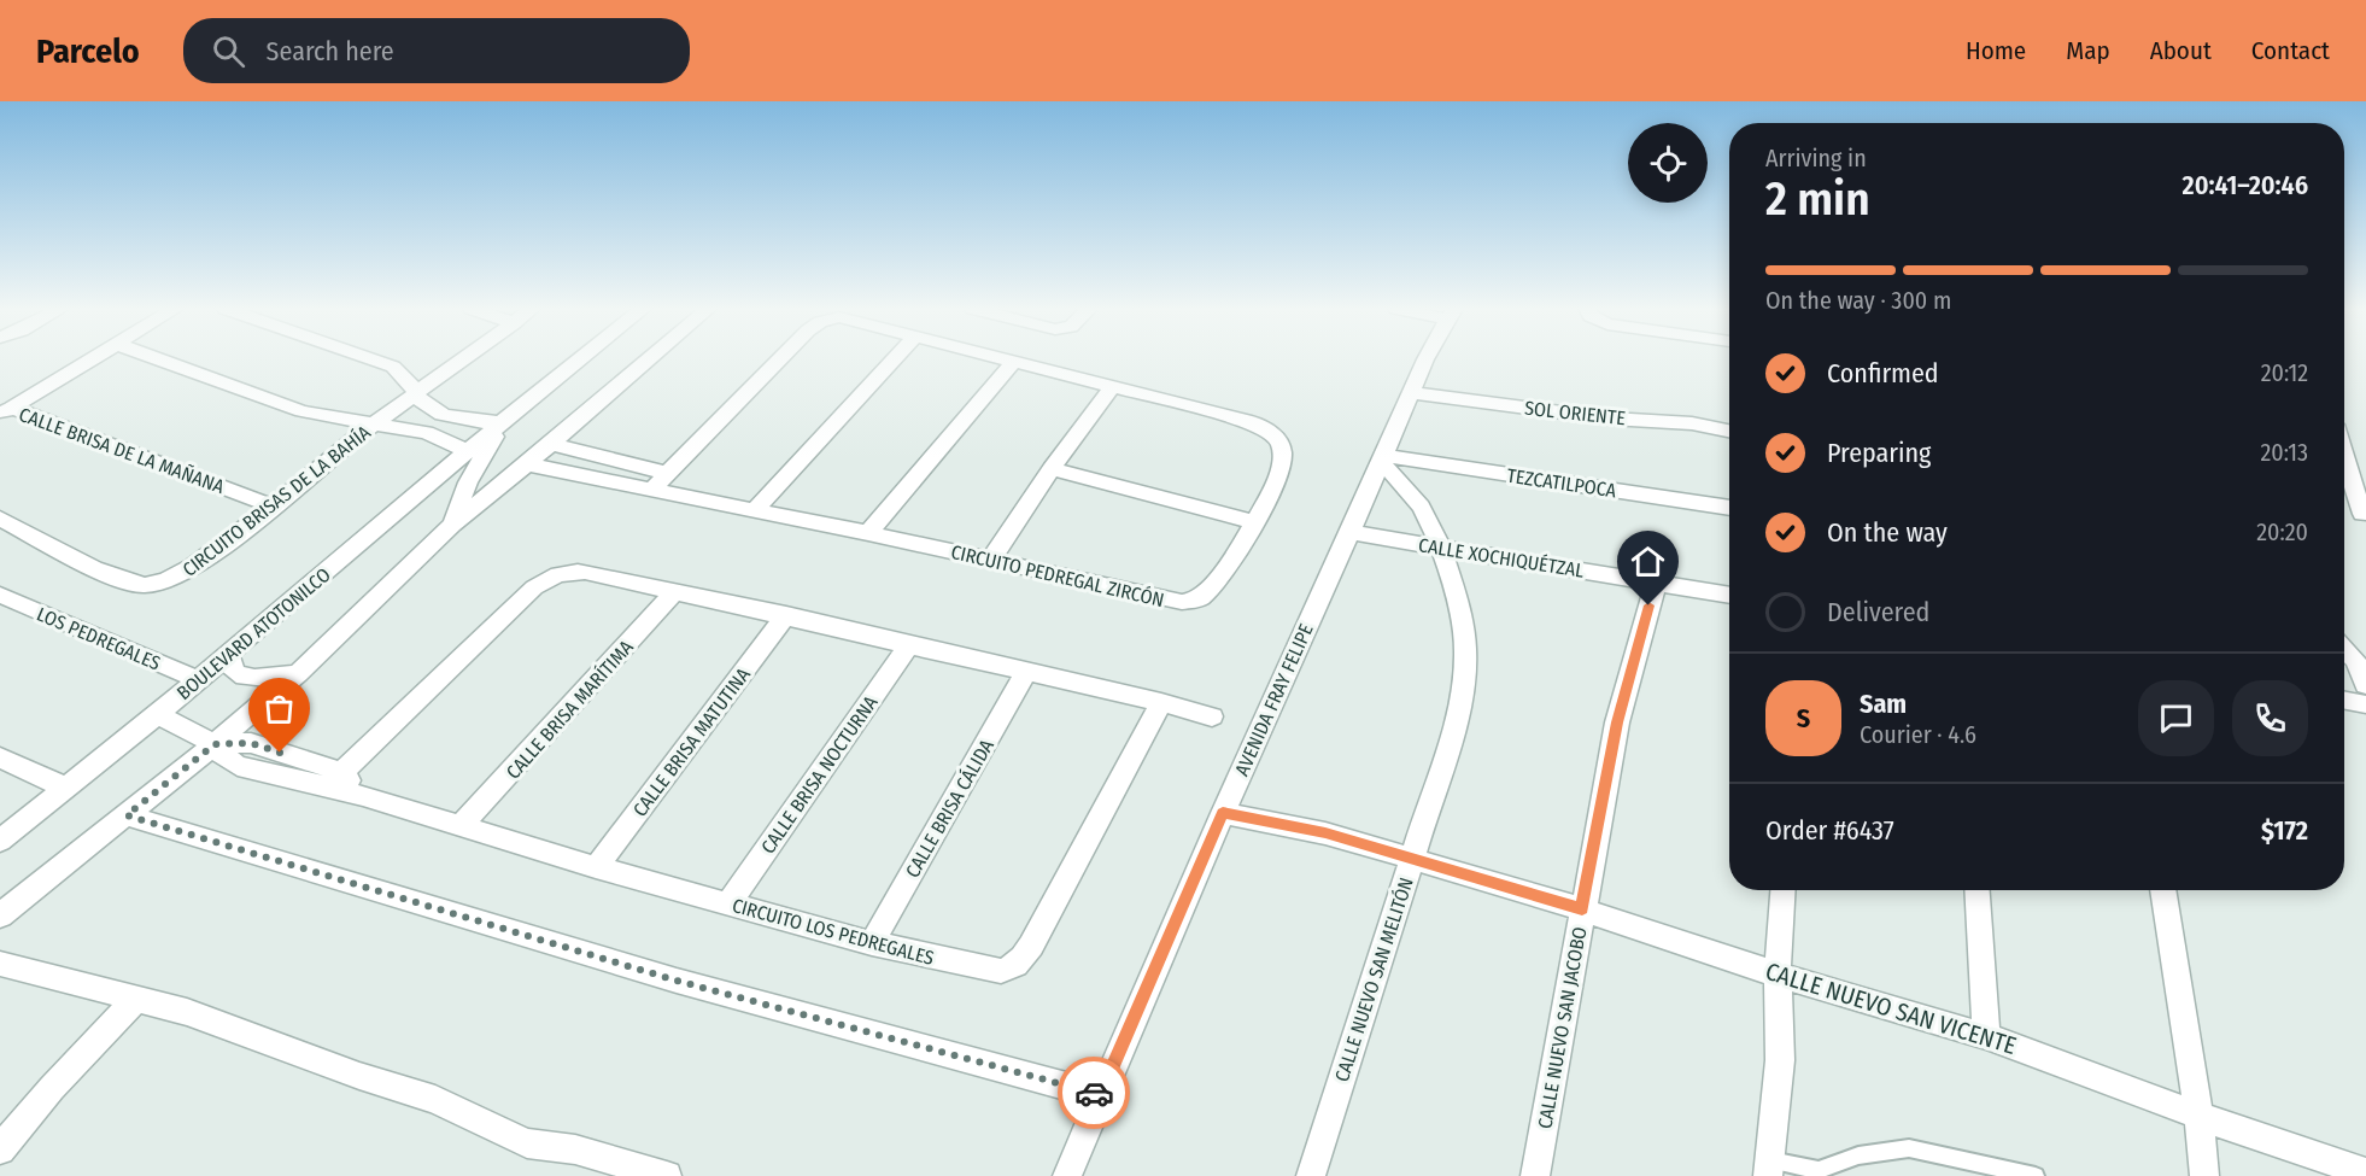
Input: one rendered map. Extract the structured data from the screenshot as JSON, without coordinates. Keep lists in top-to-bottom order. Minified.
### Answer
{"streets":{"street":["SOL ORIENTE","CALLE BRISA DE LA MAÑANA","TEZCATILPOCA","CIRCUITO BRISAS DE LA BAHÍA","CALLE XOCHIQUÉTZAL","CIRCUITO PEDREGAL ZIRCÓN","BOULEVARD ATOTONILCO","LOS PEDREGALES","AVENIDA FRAY FELIPE","CALLE BRISA MARÍTIMA","CALLE BRISA MATUTINA","CALLE BRISA NOCTURNA","CALLE BRISA CÁLIDA","CIRCUITO LOS PEDREGALES","CALLE NUEVO SAN MELITÓN","CALLE NUEVO SAN VICENTE","CALLE NUEVO SAN JACOBO"]},"crossings":[["SOL ORIENTE","AVENIDA FRAY FELIPE"],["CALLE BRISA DE LA MAÑANA","CIRCUITO BRISAS DE LA BAHÍA"],["TEZCATILPOCA","AVENIDA FRAY FELIPE"],["TEZCATILPOCA","CALLE NUEVO SAN MELITÓN"],["CALLE XOCHIQUÉTZAL","AVENIDA FRAY FELIPE"],["CALLE XOCHIQUÉTZAL","CALLE NUEVO SAN MELITÓN"],["CALLE XOCHIQUÉTZAL","CALLE NUEVO SAN JACOBO"],["BOULEVARD ATOTONILCO","LOS PEDREGALES"],["BOULEVARD ATOTONILCO","CIRCUITO LOS PEDREGALES"],["AVENIDA FRAY FELIPE","CALLE NUEVO SAN MELITÓN"],["AVENIDA FRAY FELIPE","CALLE NUEVO SAN VICENTE"],["CALLE BRISA MARÍTIMA","CIRCUITO LOS PEDREGALES"],["CALLE BRISA MATUTINA","CIRCUITO LOS PEDREGALES"],["CALLE BRISA NOCTURNA","CIRCUITO LOS PEDREGALES"],["CALLE BRISA CÁLIDA","CIRCUITO LOS PEDREGALES"],["CALLE NUEVO SAN MELITÓN","CALLE NUEVO SAN VICENTE"],["CALLE NUEVO SAN VICENTE","CALLE NUEVO SAN JACOBO"]],"page":{"header":"Parcelo","search":"Search here","nav":["Home","Map","About","Contact"],"heading":["2 min","Arriving in","20:41–20:46"],"panel":["Sam","Courier · 4.6","Order #6437","$172"],"bar":"On the way · 300 m","list":[["Confirmed","20:12"],["Preparing","20:13"],["On the way","20:20"],"Delivered"],"round":"S"}}
